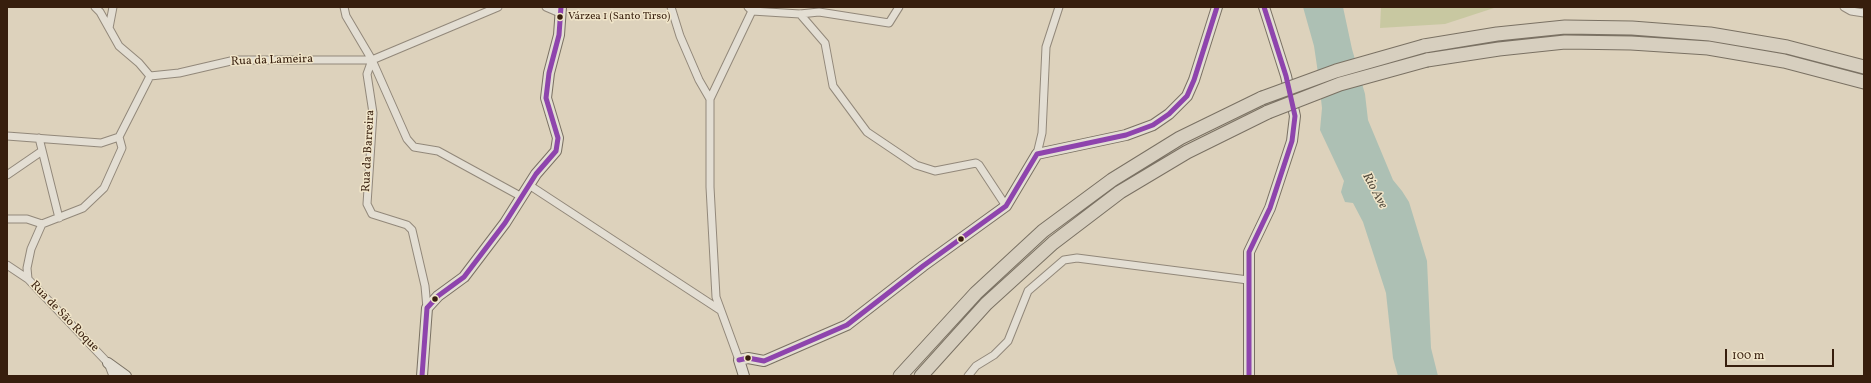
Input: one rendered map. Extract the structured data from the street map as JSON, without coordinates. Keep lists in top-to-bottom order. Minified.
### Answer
{"streets":{"street":["Rua da Lameira","Rua da Barreira","Rua de São Roque"]},"crossings":[["Rua da Lameira","Rua da Barreira"]],"water":["Rio Ave"],"places":["Várzea 1 (Santo Tirso)"],"scale_bar":"100 m"}
